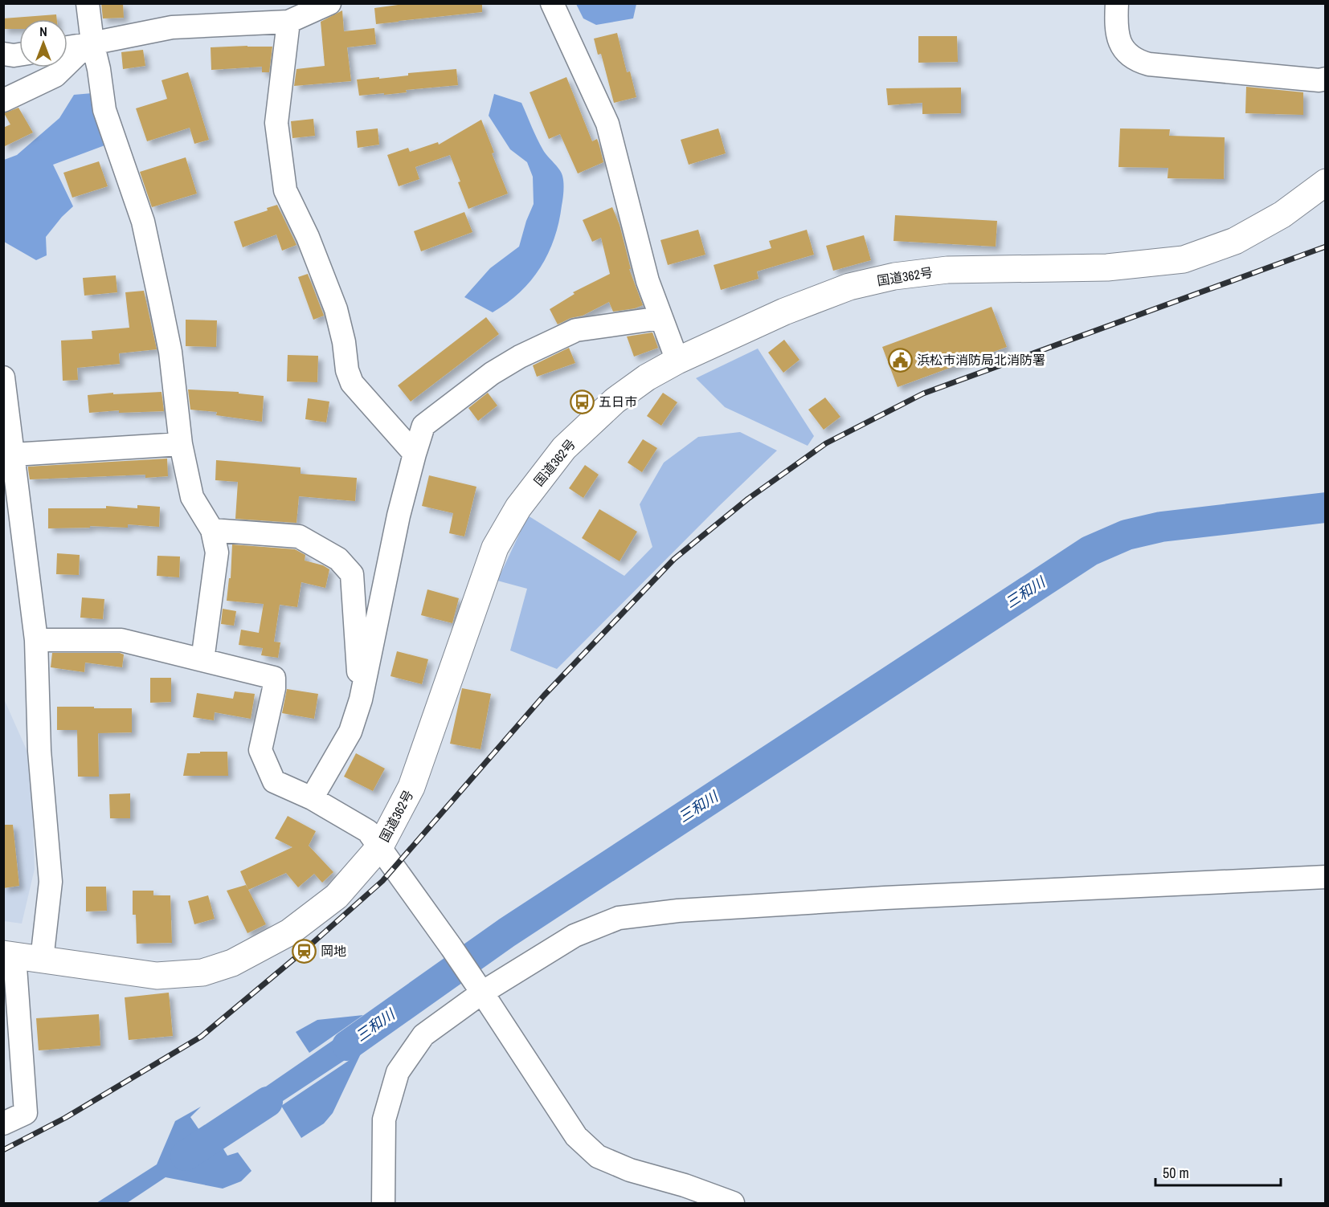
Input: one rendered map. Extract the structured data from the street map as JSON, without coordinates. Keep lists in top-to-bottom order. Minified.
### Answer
{"streets":{"highway":["国道362号"]},"water":["三和川"],"places":{"public building":["浜松市消防局北消防署"],"bus stop":["五日市"],"station":["岡地"]},"scale_bar":"50 m","north":"top"}
